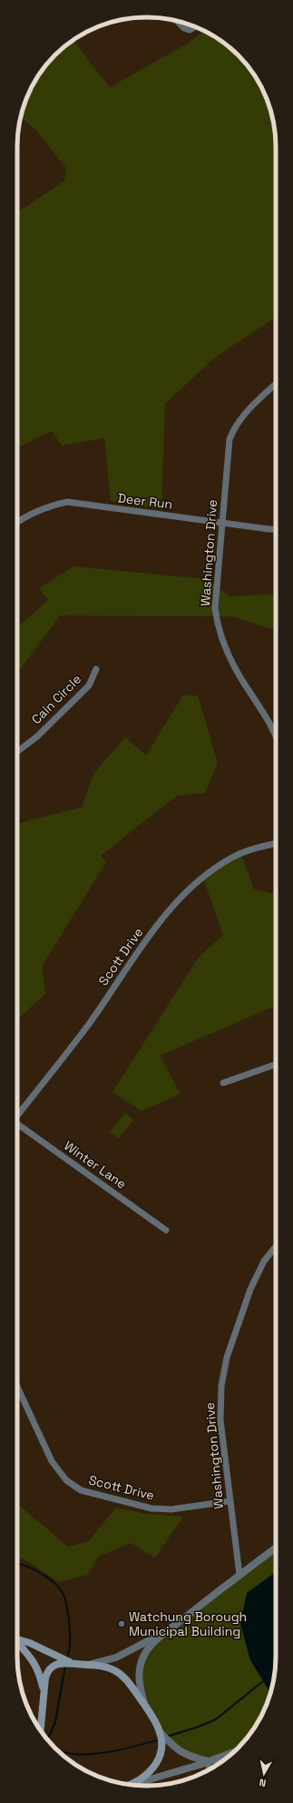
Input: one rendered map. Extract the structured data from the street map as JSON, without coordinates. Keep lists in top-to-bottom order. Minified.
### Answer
{"streets":{"street":["Deer Run","Washington Drive","Cain Circle","Scott Drive","Winter Lane"]},"crossings":[["Deer Run","Washington Drive"],["Washington Drive","Scott Drive"]],"places":["Watchung Borough Municipal Building"],"north":"bottom"}
